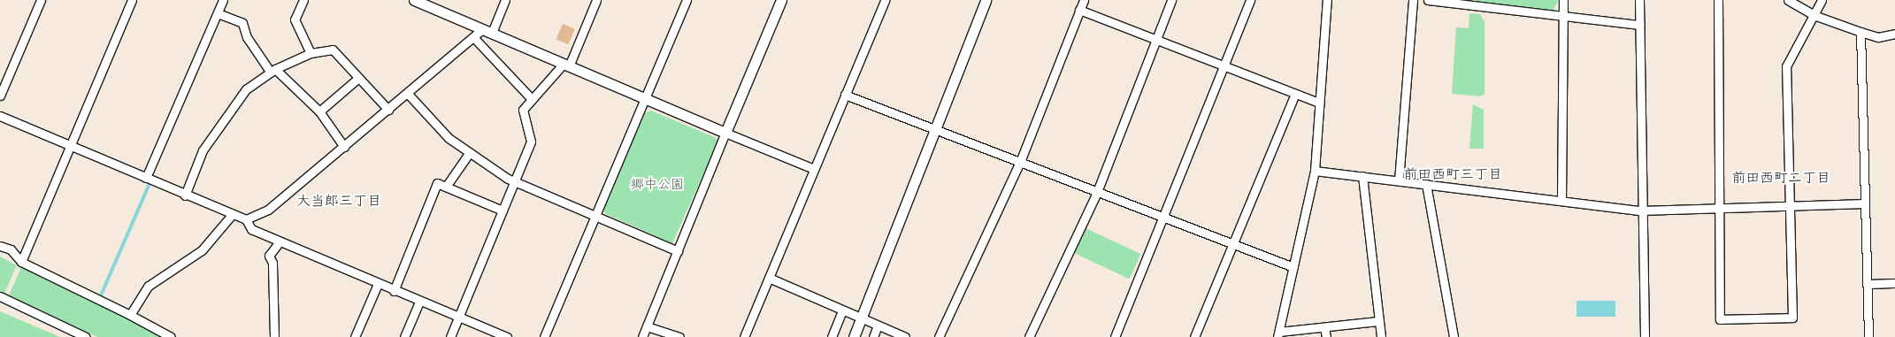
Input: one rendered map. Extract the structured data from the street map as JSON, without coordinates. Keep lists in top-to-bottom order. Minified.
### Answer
{"districts":["前田西町三丁目","前田西町二丁目","大当郎三丁目"],"parks":["郷中公園"]}
